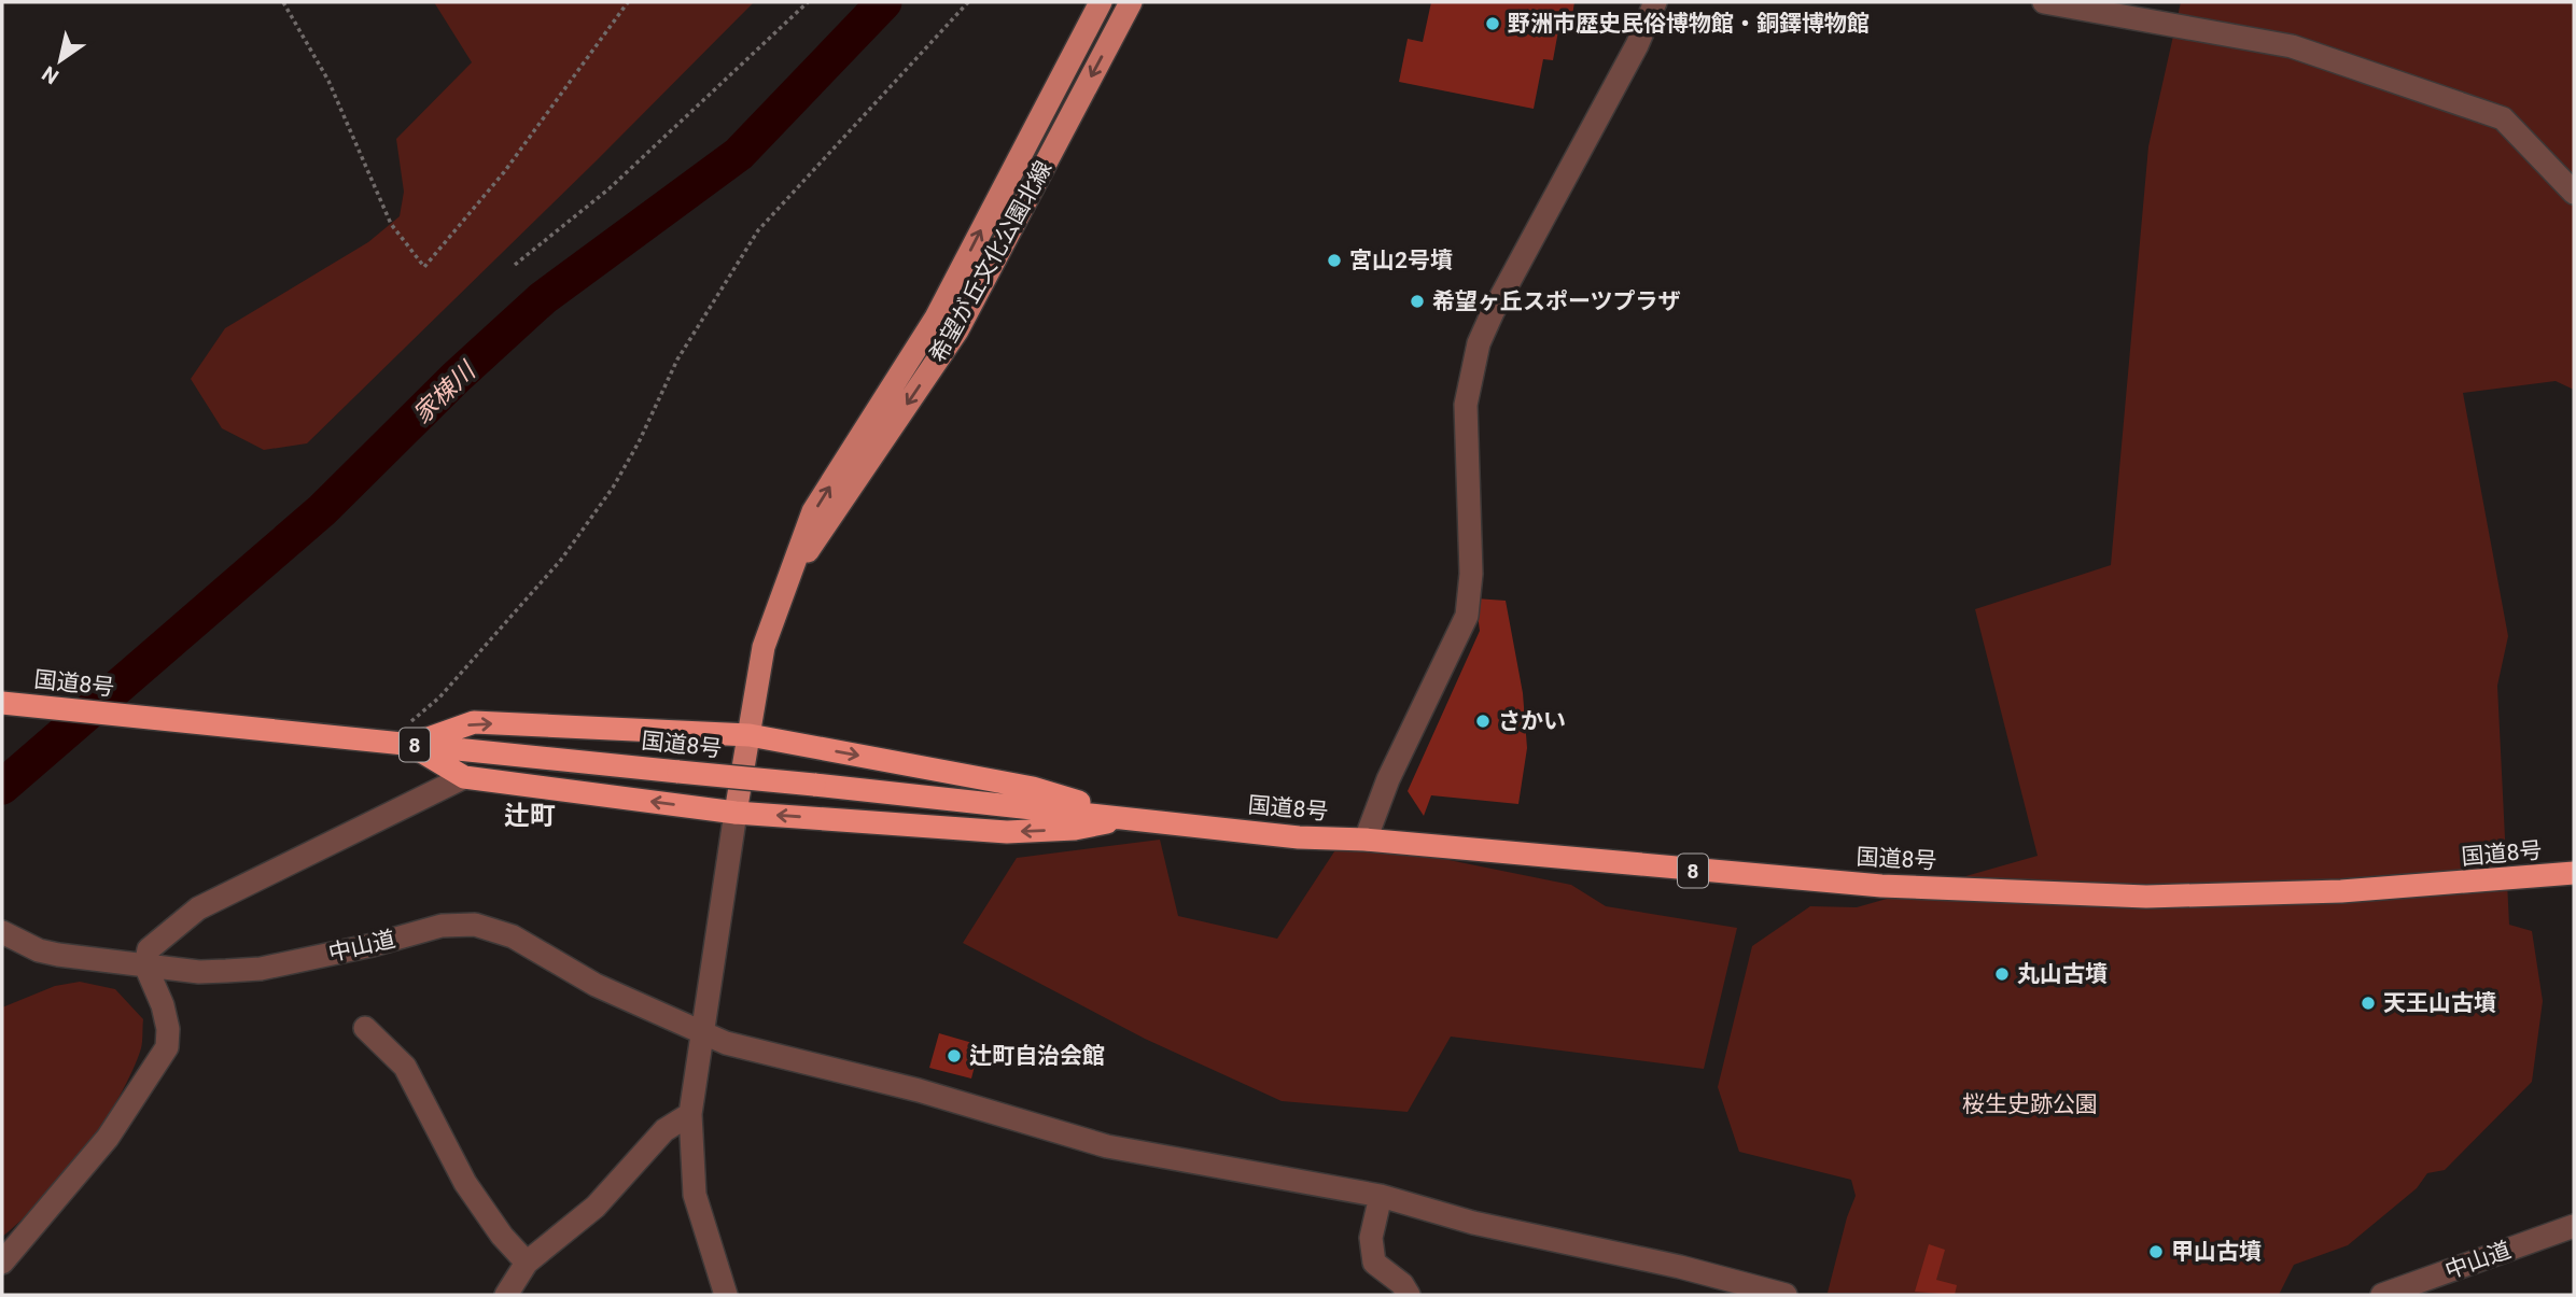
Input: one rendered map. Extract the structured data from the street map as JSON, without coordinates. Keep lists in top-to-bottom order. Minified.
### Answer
{"streets":{"highway":["国道8号","8"],"main road":["希望が丘文化公園北線"],"street":["中山道"]},"districts":["辻町"],"water":["家棟川"],"parks":["桜生史跡公園"],"places":["野洲市歴史民俗博物館・銅鐸博物館","宮山2号墳","希望ヶ丘スポーツプラザ","さかい","丸山古墳","天王山古墳","辻町自治会館","甲山古墳"],"north":"bottom left"}
